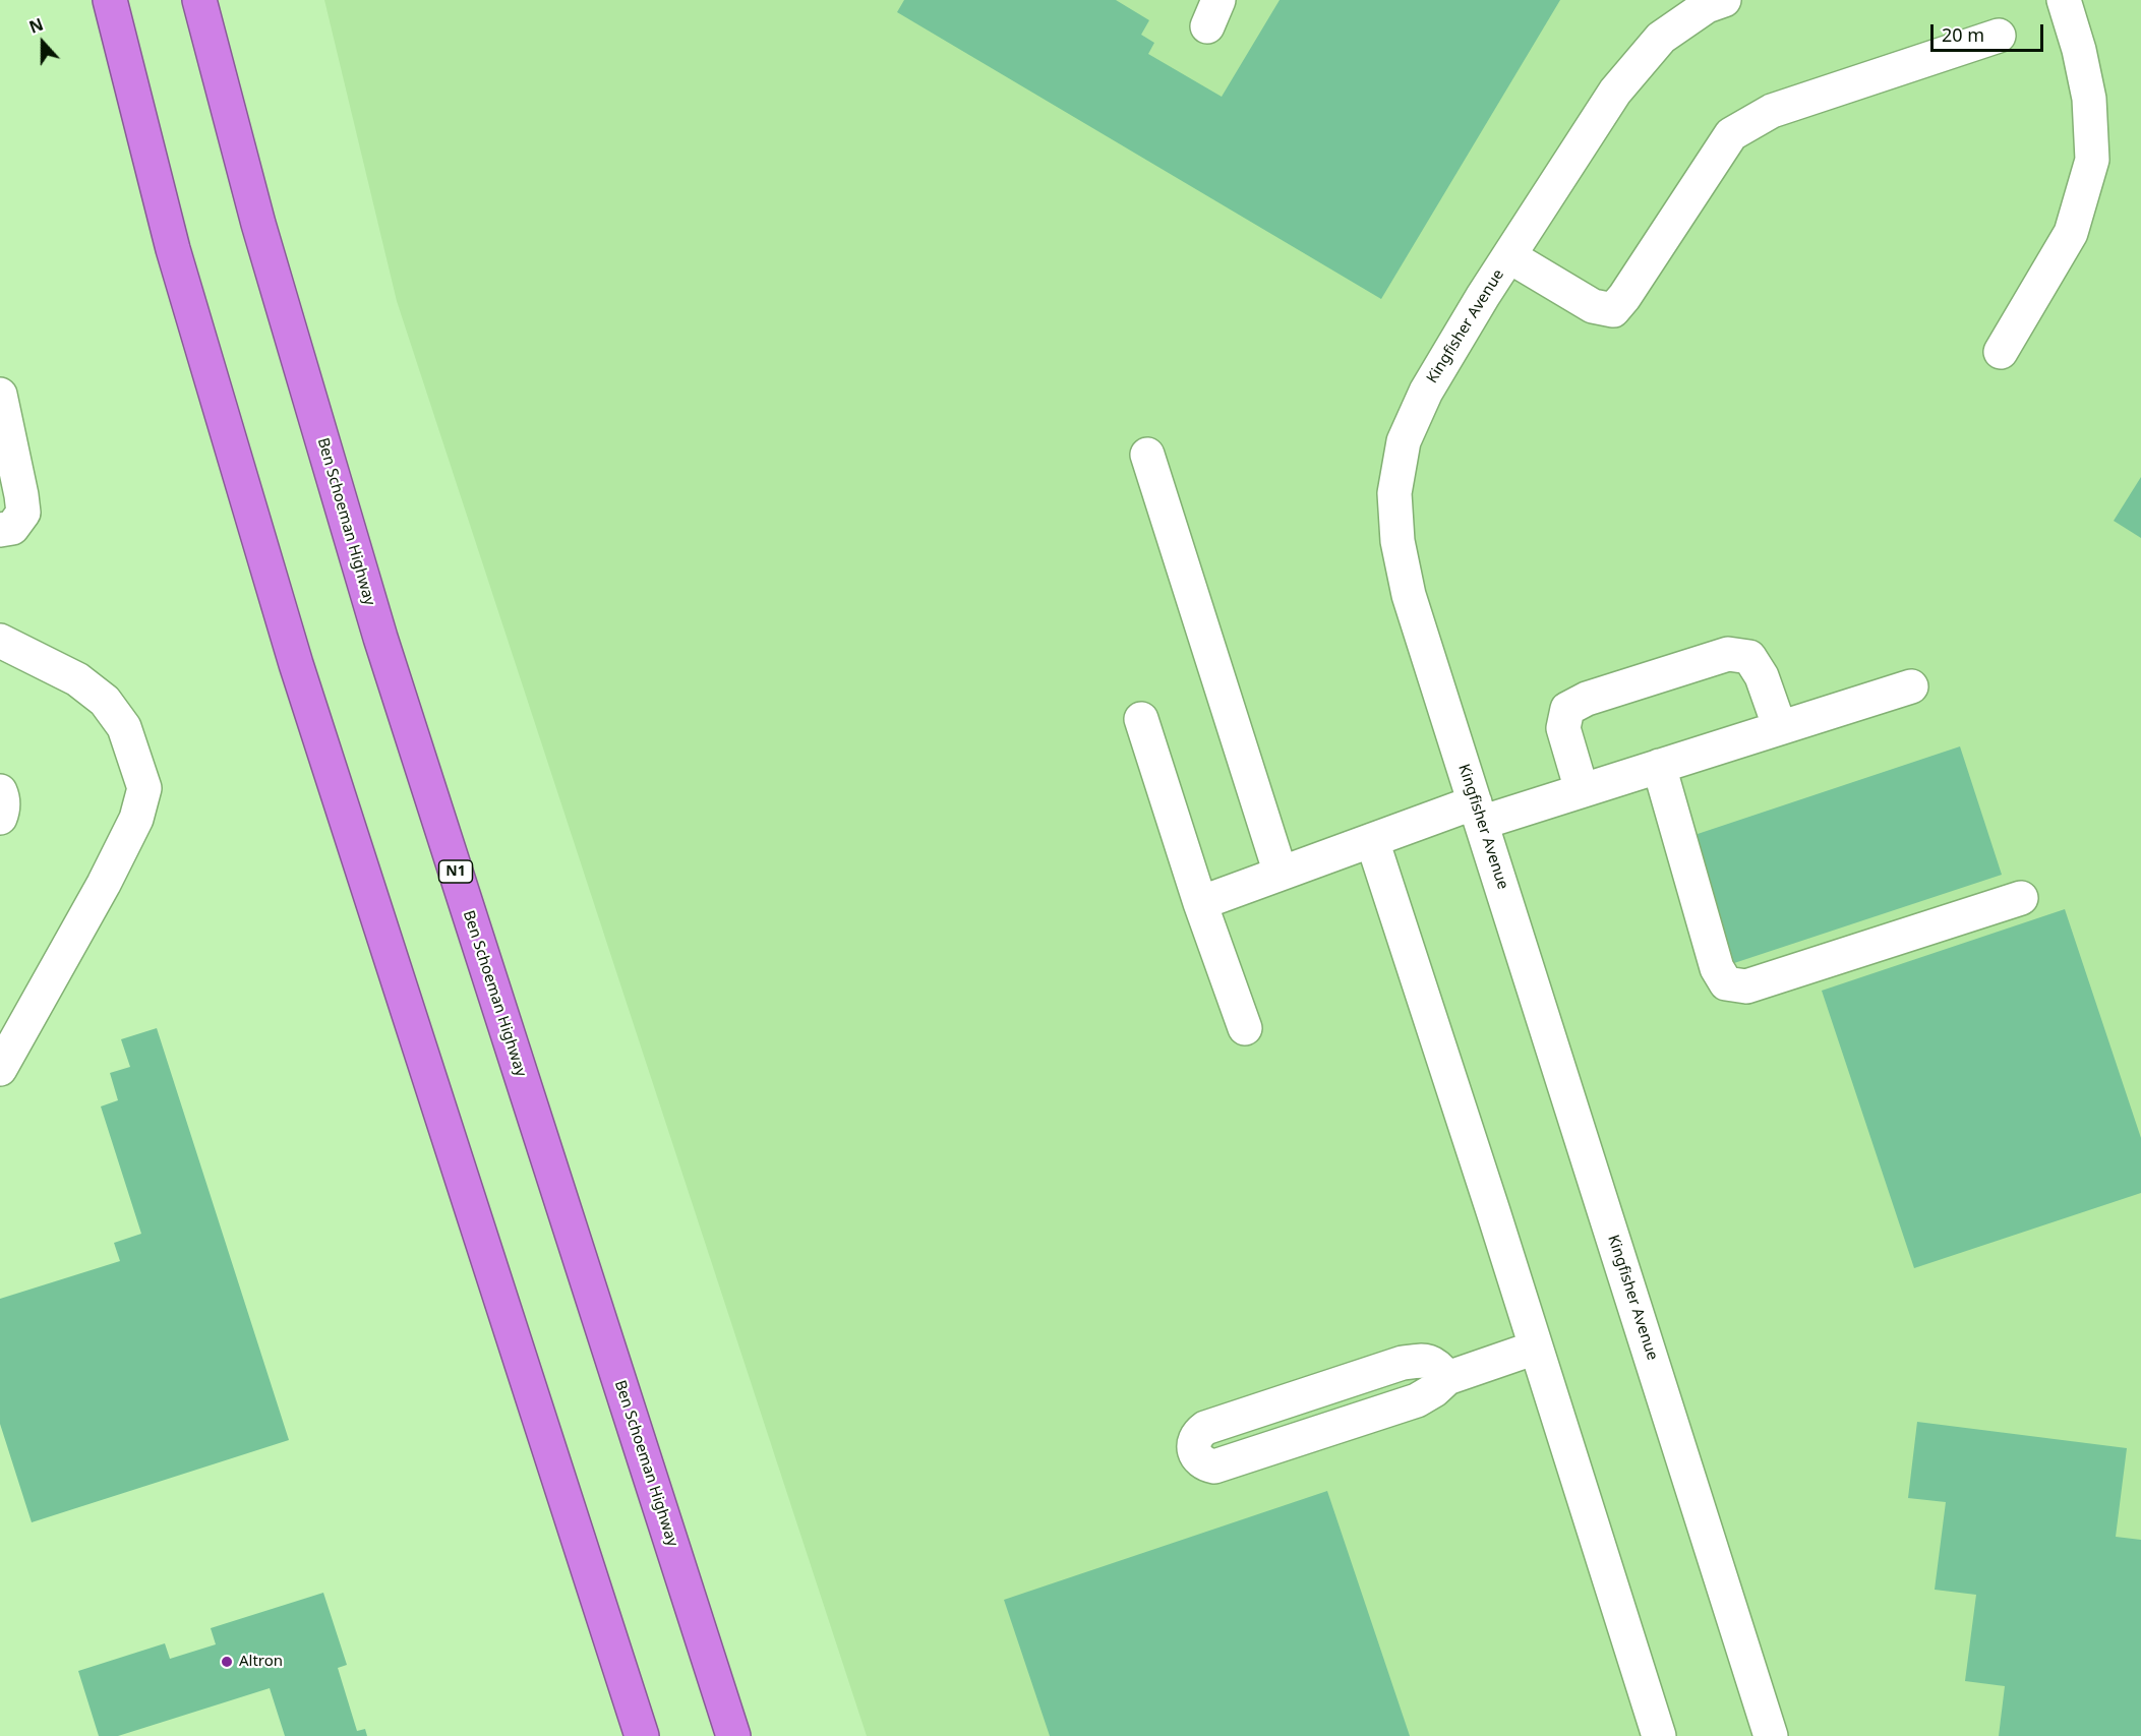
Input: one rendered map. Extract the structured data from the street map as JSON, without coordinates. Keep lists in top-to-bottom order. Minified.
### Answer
{"streets":{"highway":["Ben Schoeman Highway","N1"],"street":["Kingfisher Avenue"]},"places":["Altron"],"scale_bar":"20 m","north":"top"}
